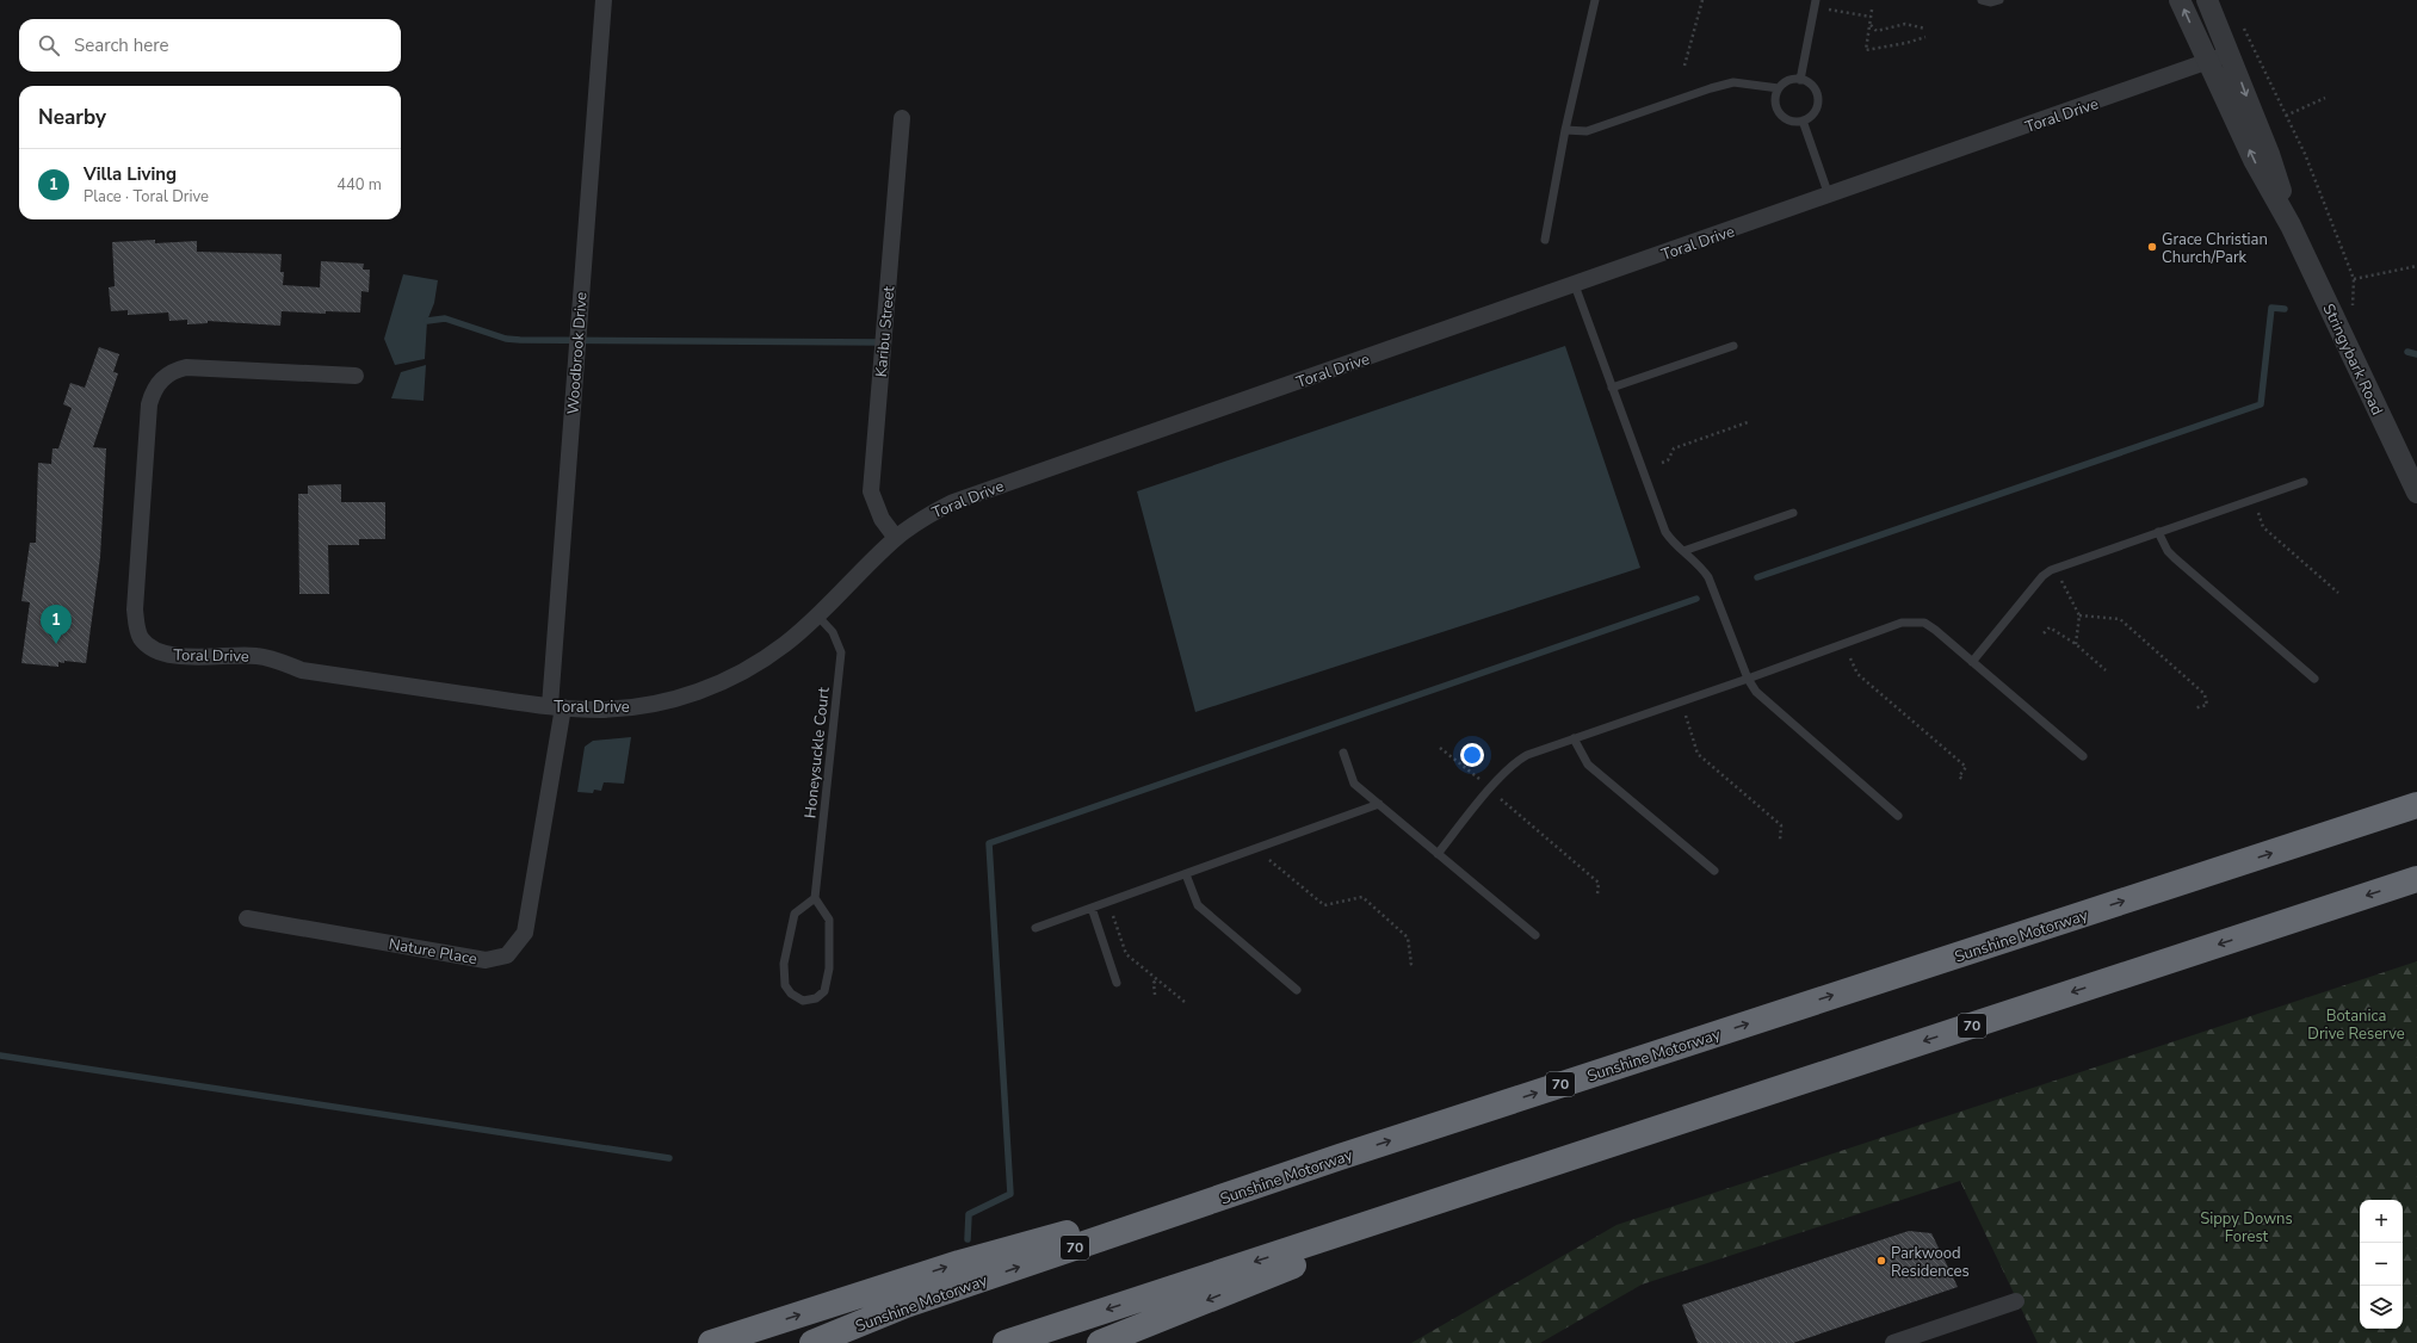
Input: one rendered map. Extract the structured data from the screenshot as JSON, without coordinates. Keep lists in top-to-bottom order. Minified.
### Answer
{"streets":{"highway":["Sunshine Motorway","70"],"street":["Toral Drive","Karibu Street","Woodbrook Drive","Stringybark Road","Nature Place"],"lane":["Honeysuckle Court"]},"crossings":[["Toral Drive","Karibu Street"],["Toral Drive","Woodbrook Drive"],["Toral Drive","Stringybark Road"],["Toral Drive","Honeysuckle Court"],["Toral Drive","Nature Place"],["Woodbrook Drive","Nature Place"]],"parks":["Botanica Drive Reserve","Sippy Downs Forest"],"places":["Grace Christian Church/Park","Parkwood Residences"],"page":{"search":"Search here","heading":"Nearby","list":[{"mark":"1","name":"Villa Living","note":"Place · Toral Drive","value":"440 m"}],"pins":"1","map_buttons":["+","−"]}}
